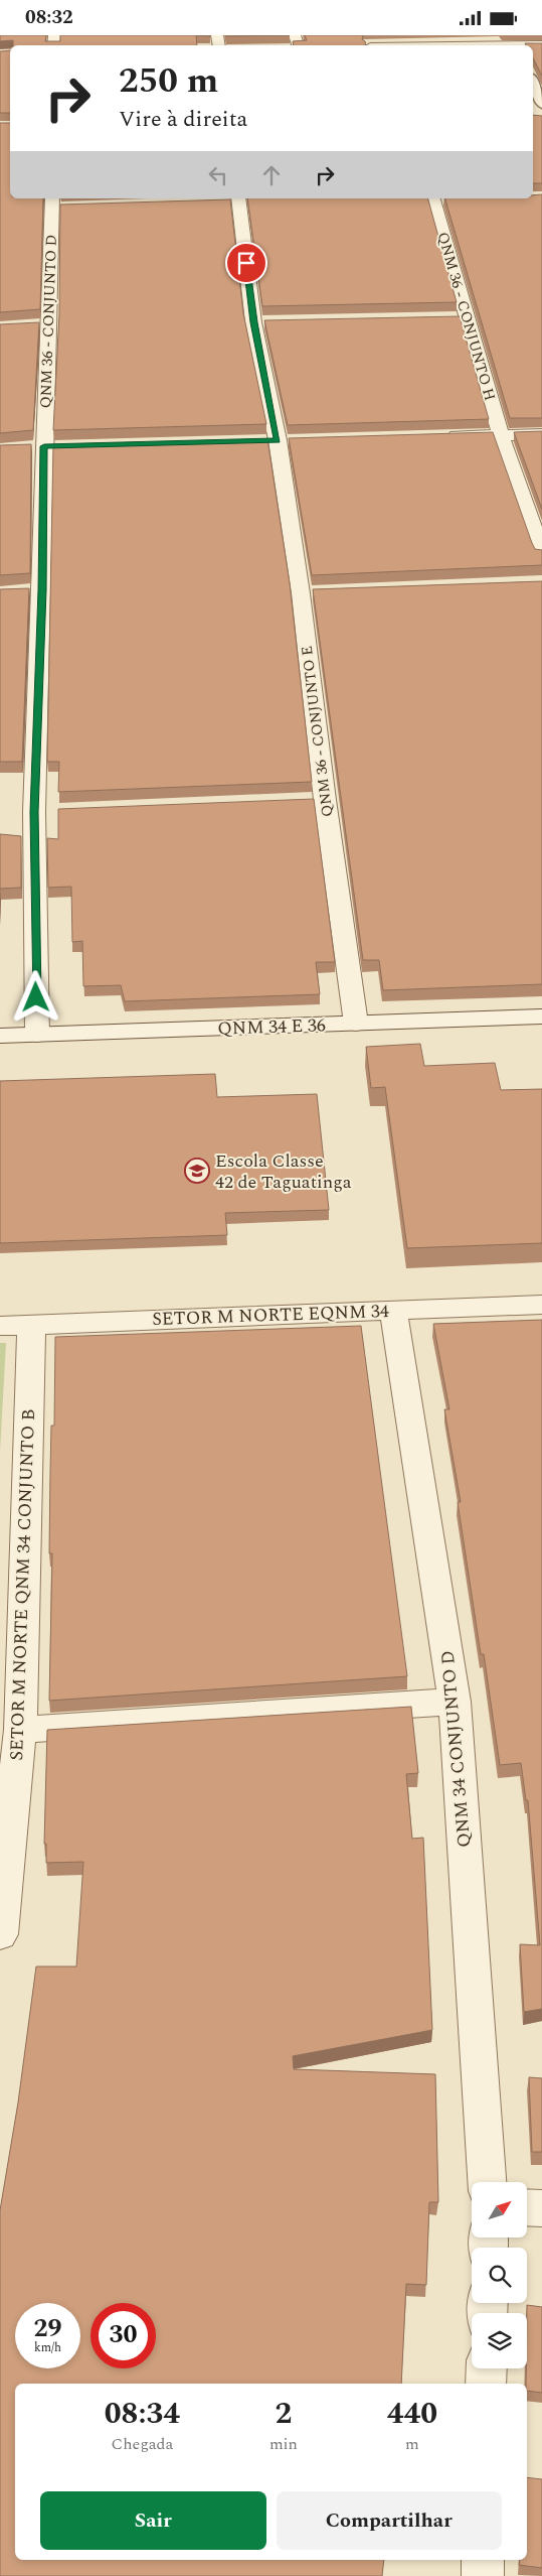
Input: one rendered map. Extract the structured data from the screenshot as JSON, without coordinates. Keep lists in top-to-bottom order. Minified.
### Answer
{"streets":{"street":["QNM 36 - CONJUNTO H","QNM 36 - CONJUNTO D","QNM 36 - CONJUNTO E","QNM 34 E 36","SETOR M NORTE EQNM 34","SETOR M NORTE QNM 34 CONJUNTO B","QNM 34 CONJUNTO D"]},"crossings":[["QNM 36 - CONJUNTO D","QNM 34 E 36"],["QNM 36 - CONJUNTO E","QNM 34 E 36"],["SETOR M NORTE EQNM 34","SETOR M NORTE QNM 34 CONJUNTO B"],["SETOR M NORTE EQNM 34","QNM 34 CONJUNTO D"]],"places":{"school or university":["Escola Classe 42 de Taguatinga"]},"north":"top right","page":{"status":"08:32","turn":["250 m","Vire à direita"],"speed":"29 km/h","limit":"30","eta":["08:34","Chegada","2","min","440","m"],"buttons":["Sair","Compartilhar"]}}
